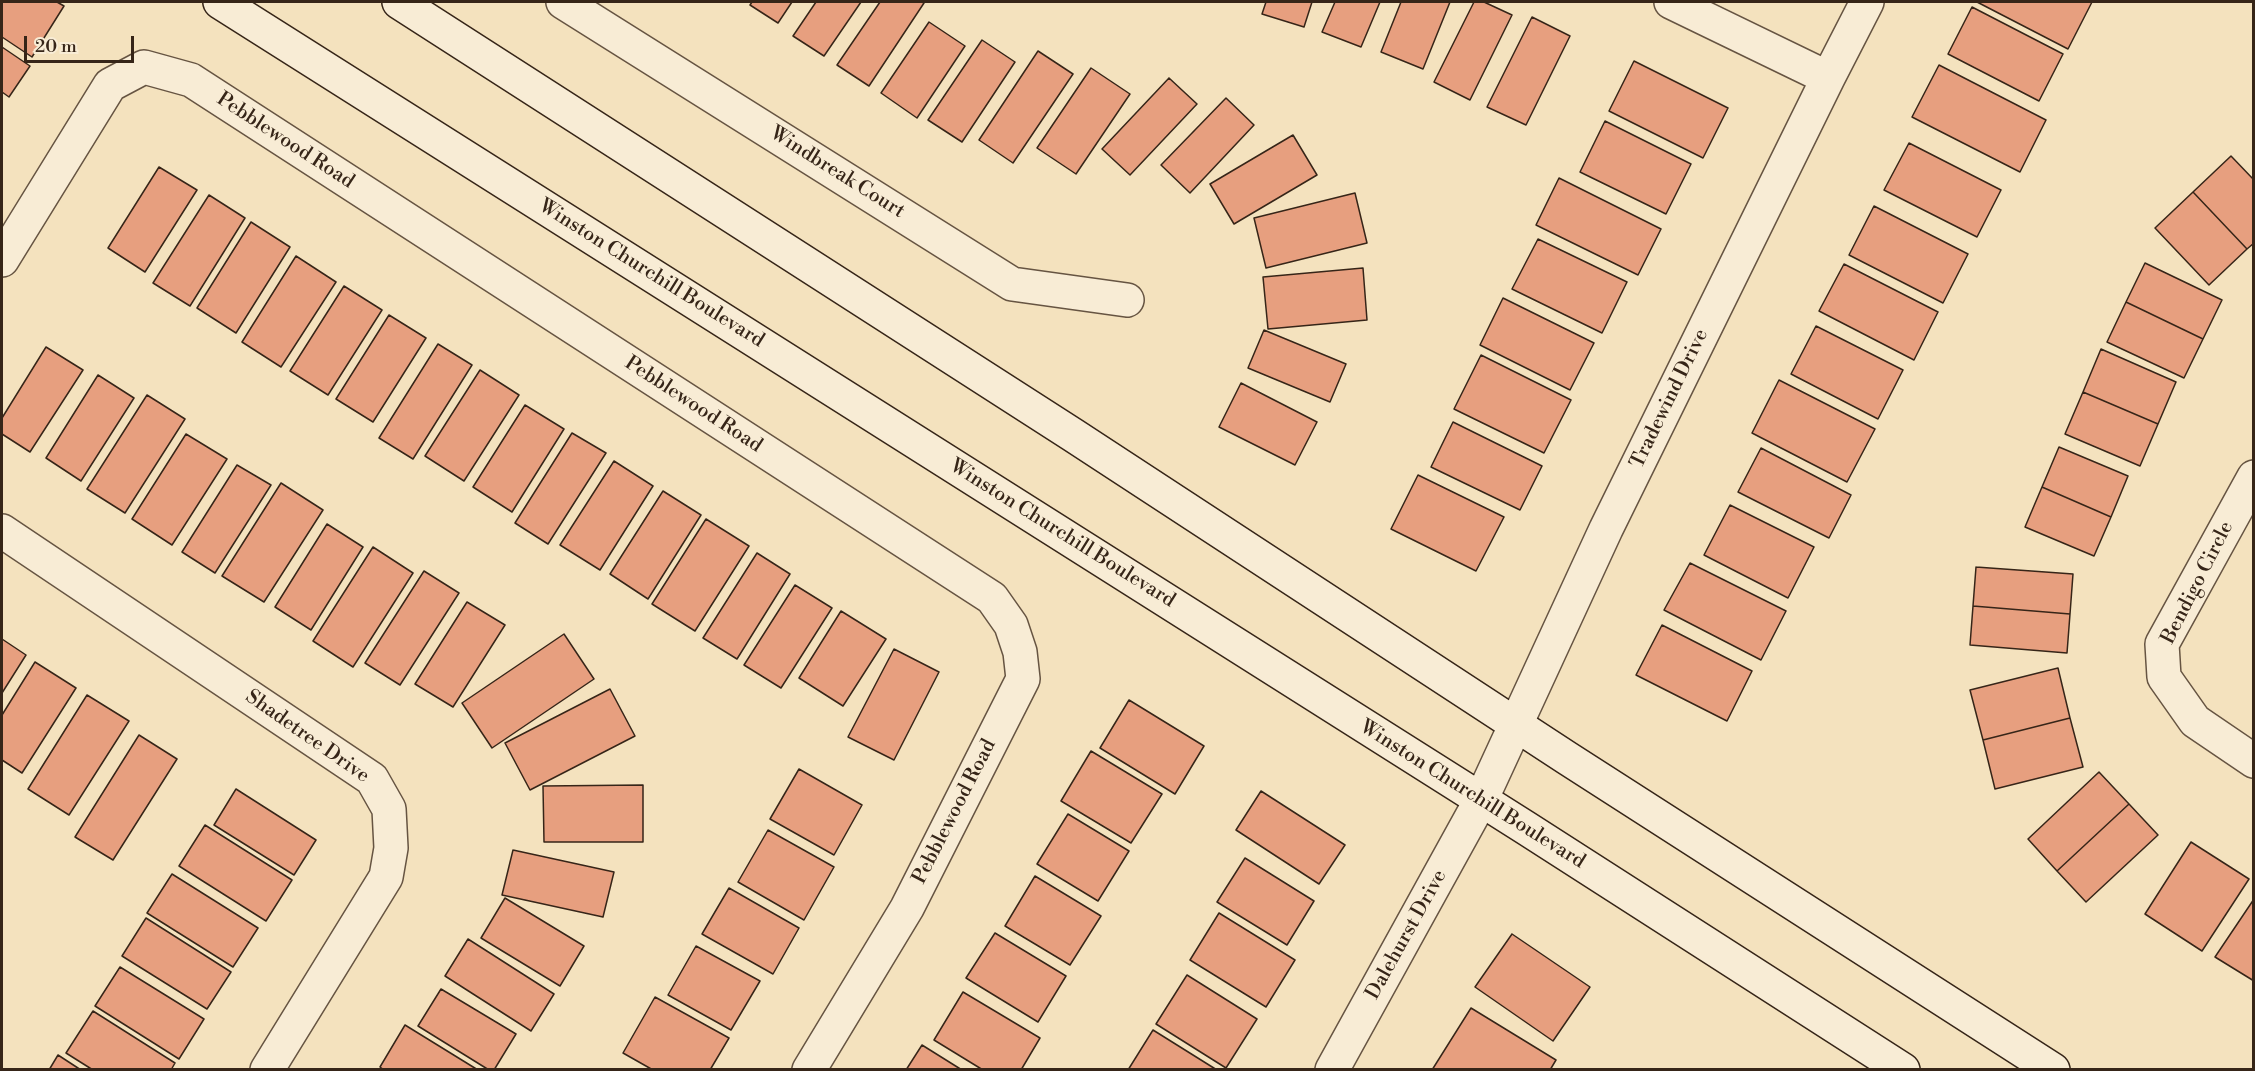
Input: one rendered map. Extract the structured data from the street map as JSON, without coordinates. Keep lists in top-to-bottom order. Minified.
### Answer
{"streets":{"street":["Pebblewood Road","Windbreak Court","Winston Churchill Boulevard","Tradewind Drive","Bendigo Circle","Shadetree Drive","Dalehurst Drive"]},"crossings":[["Winston Churchill Boulevard","Tradewind Drive"],["Winston Churchill Boulevard","Dalehurst Drive"],["Tradewind Drive","Dalehurst Drive"]],"scale_bar":"20 m"}
